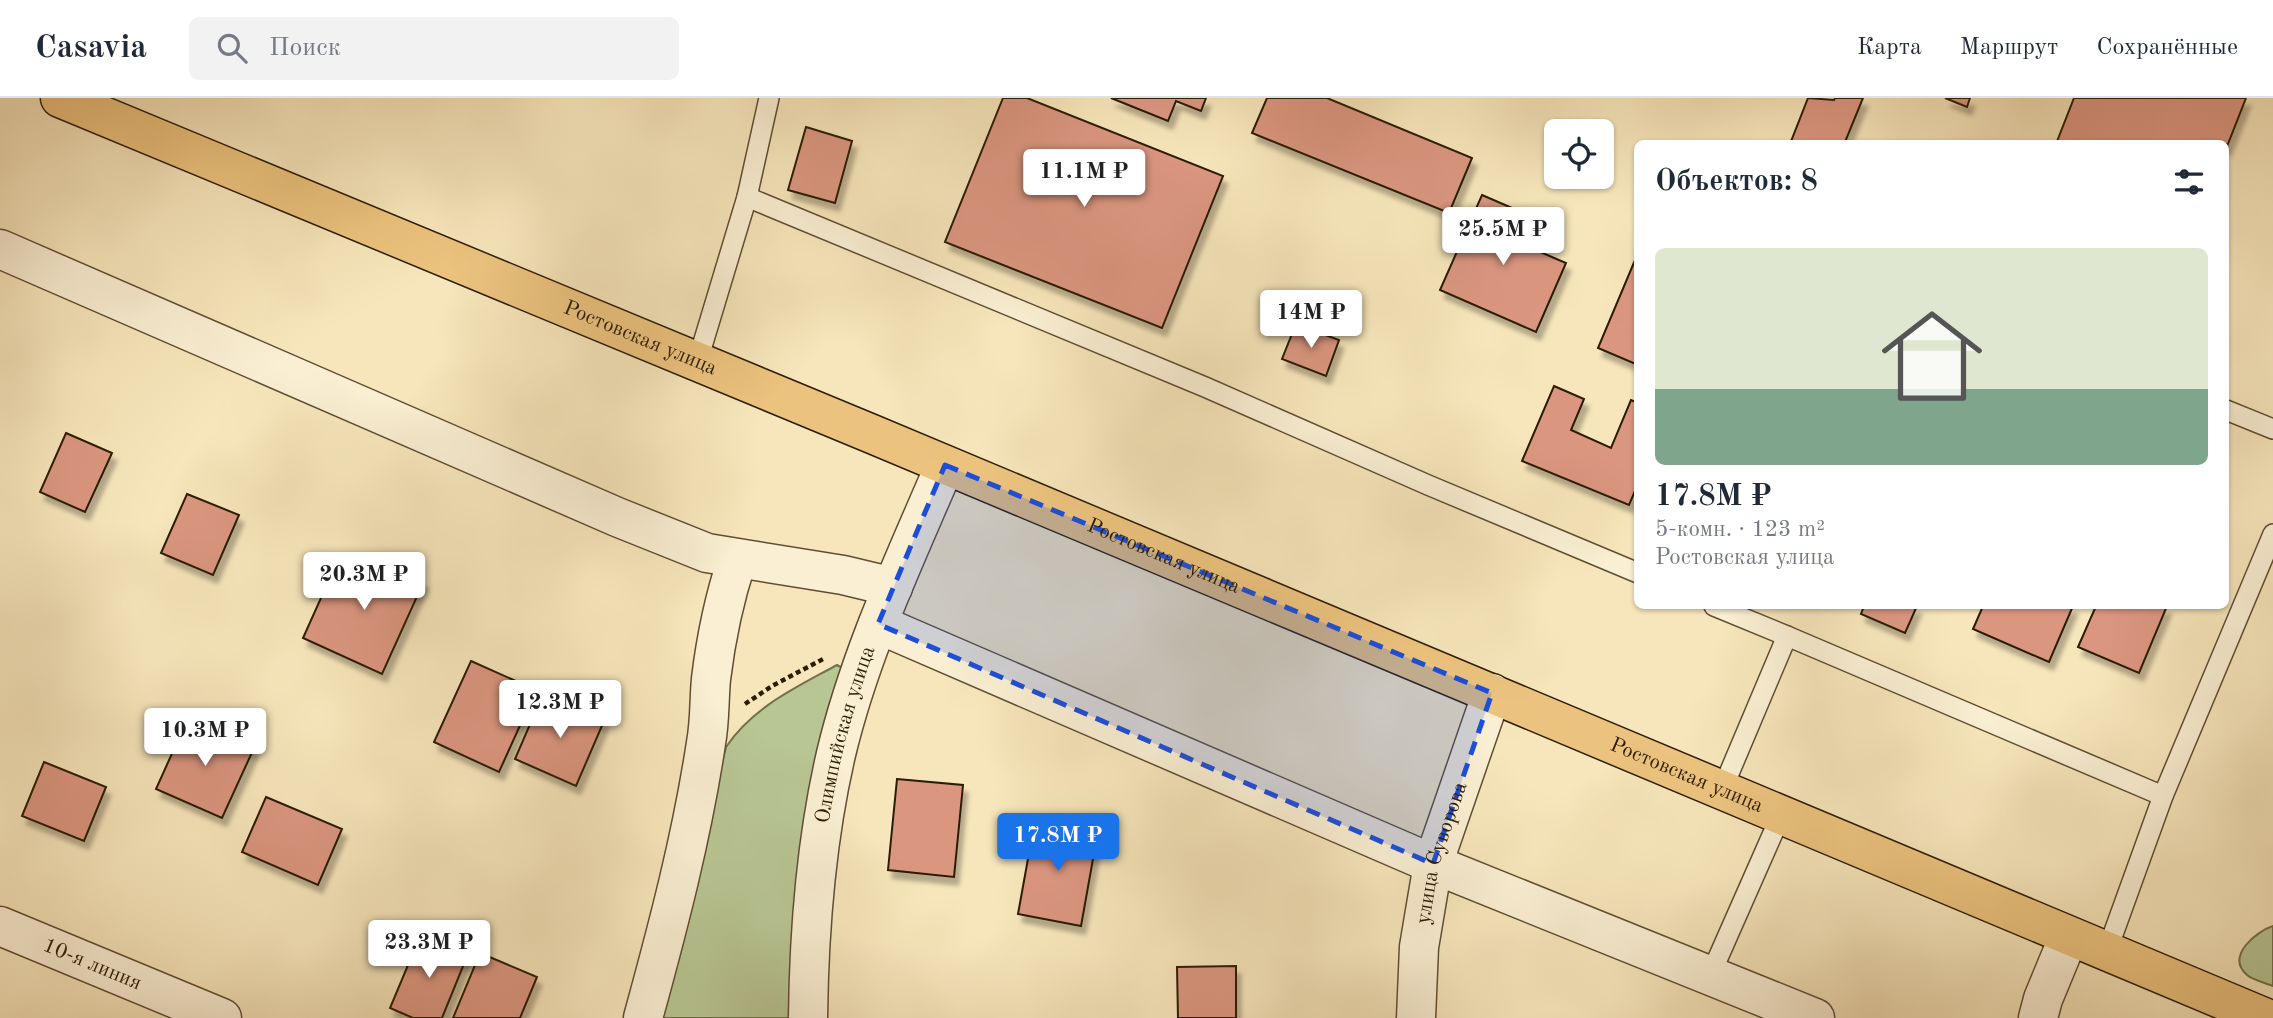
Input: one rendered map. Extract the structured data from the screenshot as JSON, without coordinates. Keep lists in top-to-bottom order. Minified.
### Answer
{"streets":{"main road":["Ростовская улица"],"street":["Олимпийская улица","улица Суворова","10-я линия"]},"crossings":[["Ростовская улица","Олимпийская улица"],["Ростовская улица","улица Суворова"]],"page":{"header":"Casavia","search":"Поиск","nav":["Карта","Маршрут","Сохранённые"],"heading":"Объектов: 8","price":["11.1M ₽","25.5M ₽","14M ₽","20.3M ₽","12.3M ₽","10.3M ₽","17.8M ₽","23.3M ₽"],"list":[{"name":"17.8M ₽","note":"5-комн. · 123 m² · Ростовская улица"}]}}
